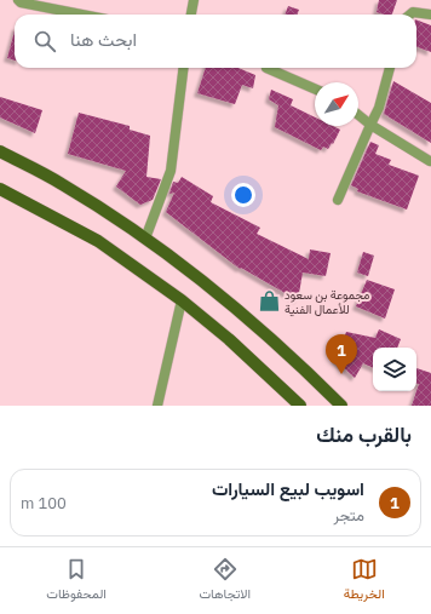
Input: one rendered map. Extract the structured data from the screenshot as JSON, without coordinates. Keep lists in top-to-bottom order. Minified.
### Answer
{"places":{"shop":["مجموعة بن سعود للأعمال الفنية"]},"north":"top right","page":{"search":"ابحث هنا","pins":"1","heading":"بالقرب منك","list":[{"mark":"1","name":"اسويب لبيع السيارات","note":"متجر","value":"100 m"}],"nav":["الخريطة","الاتجاهات","المحفوظات"]}}
